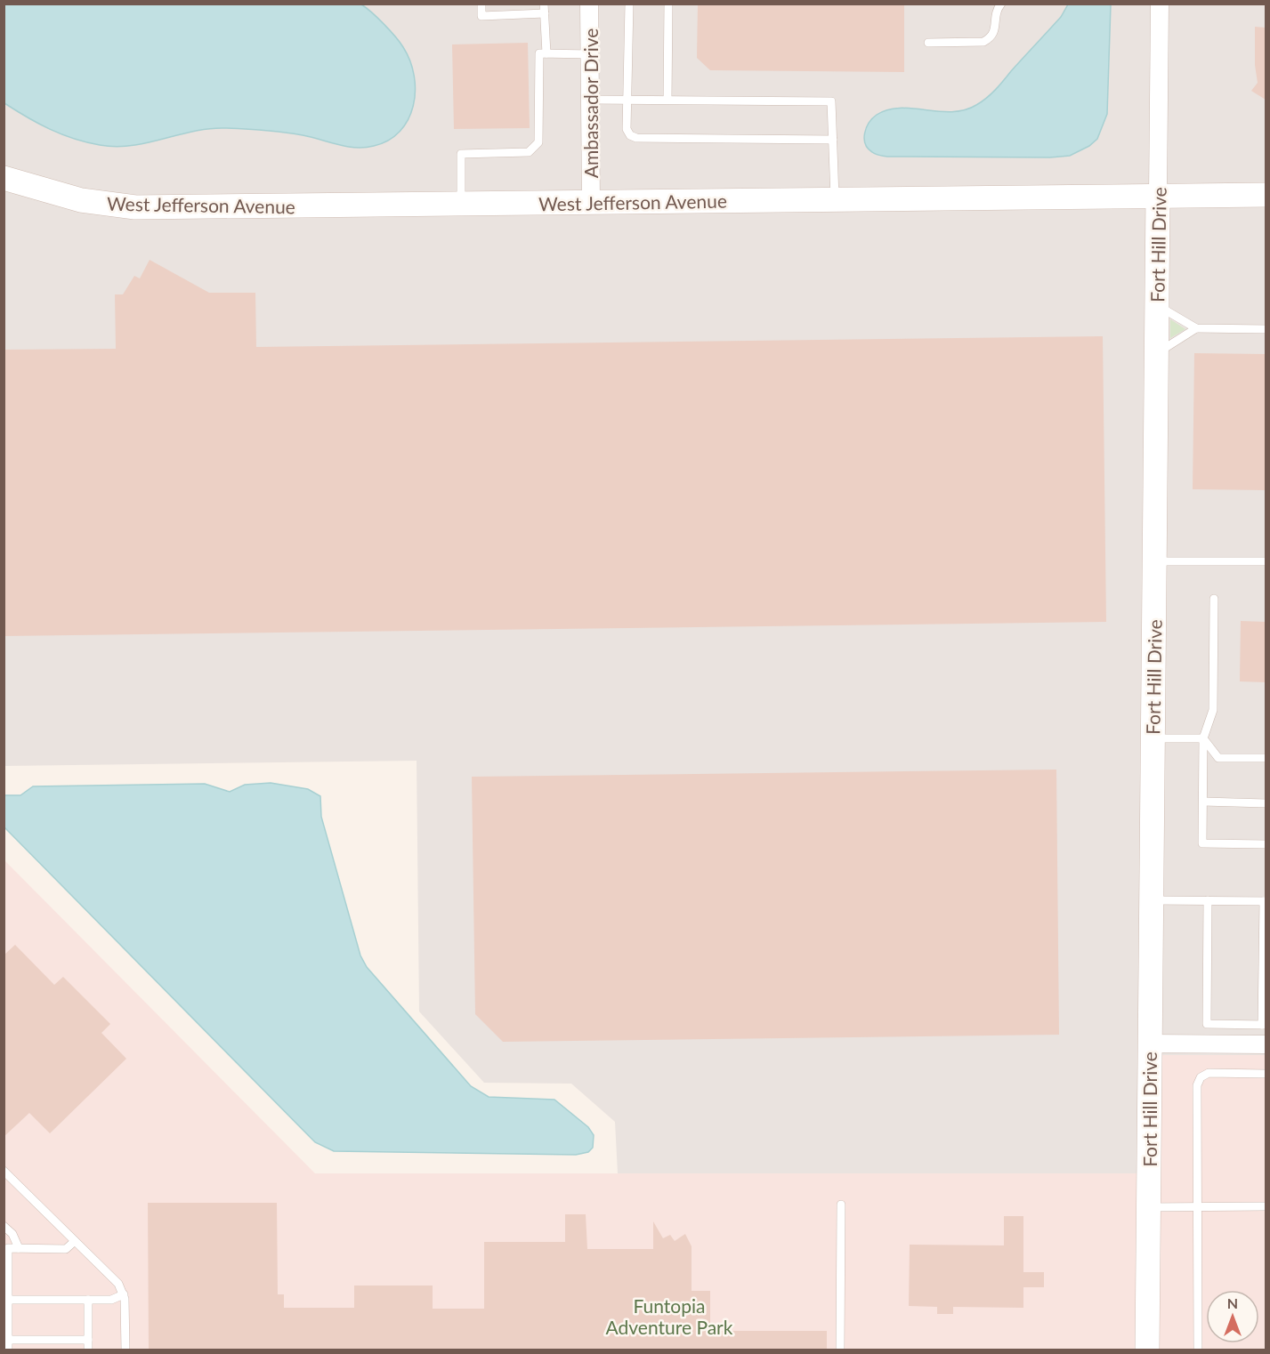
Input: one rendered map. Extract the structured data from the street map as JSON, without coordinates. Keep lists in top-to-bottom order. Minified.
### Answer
{"streets":{"street":["Ambassador Drive","West Jefferson Avenue","Fort Hill Drive"]},"crossings":[["Ambassador Drive","West Jefferson Avenue"],["West Jefferson Avenue","Fort Hill Drive"]],"parks":["Funtopia Adventure Park"],"north":"top"}
